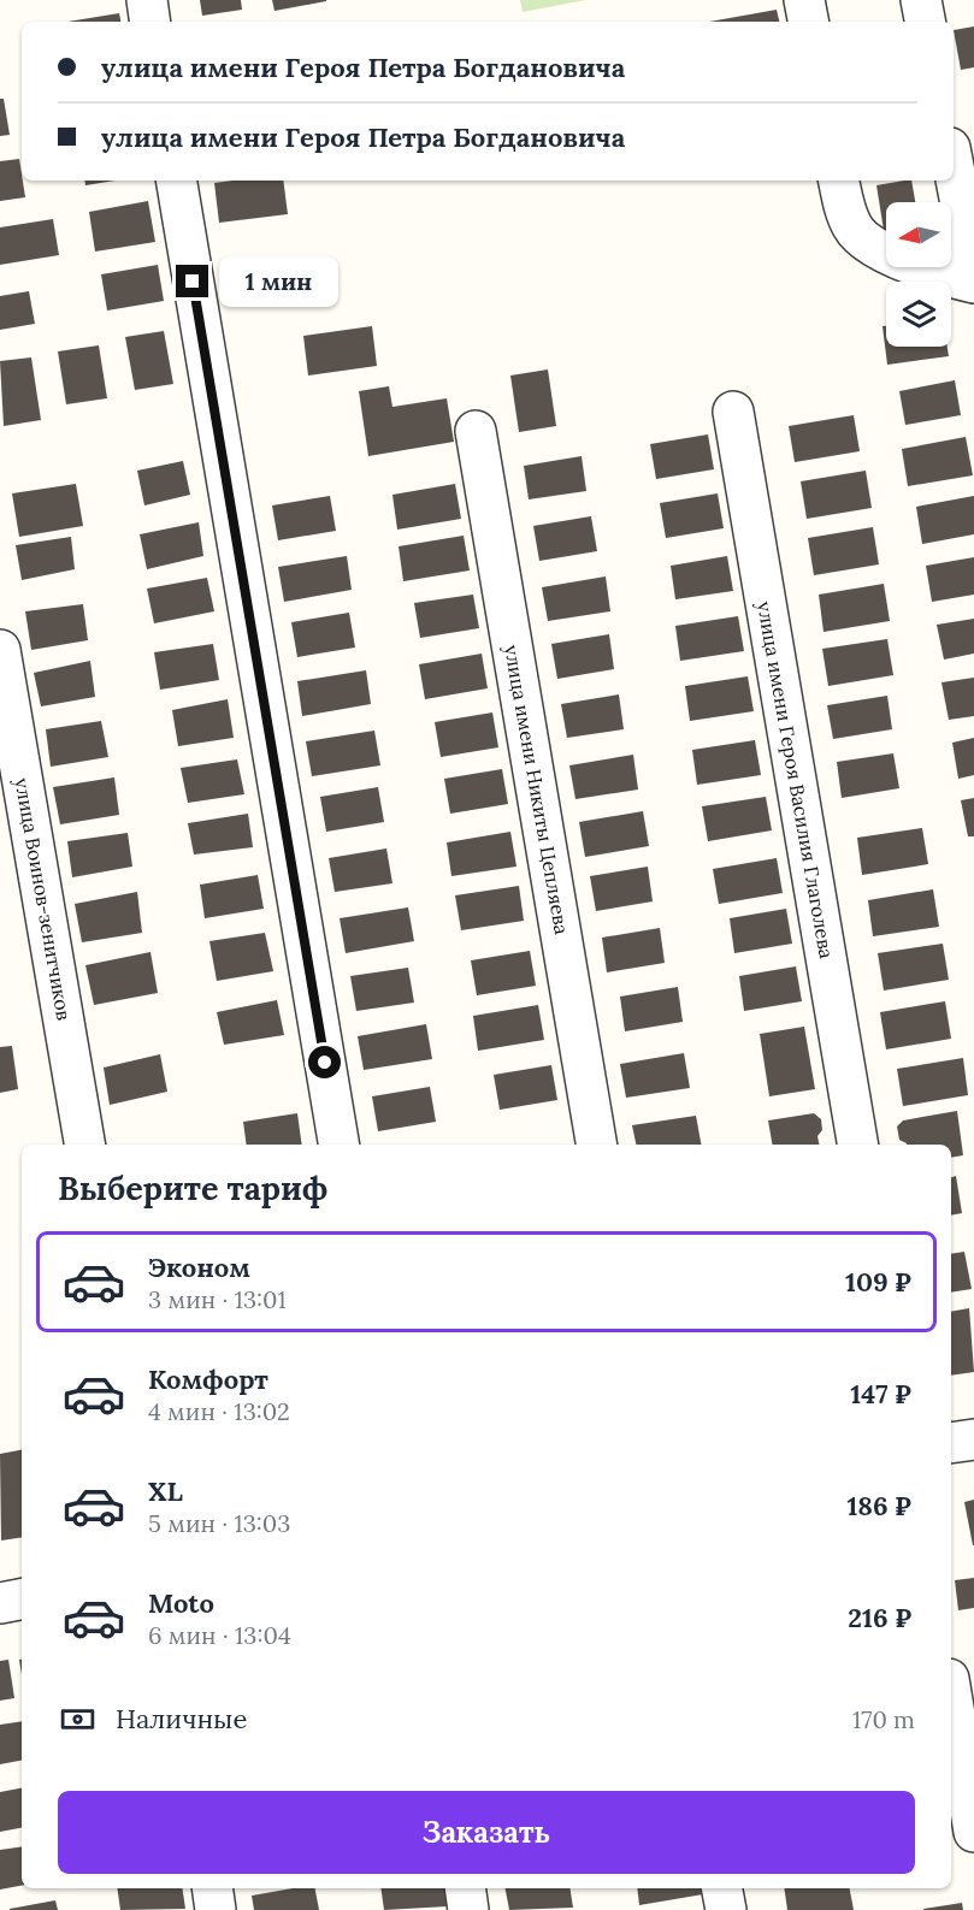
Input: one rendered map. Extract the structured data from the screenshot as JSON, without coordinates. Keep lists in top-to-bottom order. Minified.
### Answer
{"streets":{"street":["улица имени Героя Василия Глаголева","улица имени Никиты Цепляева","улица Воинов-зенитчиков"]},"north":"left","page":{"banner":["улица имени Героя Петра Богдановича","улица имени Героя Петра Богдановича"],"bubble":"1 мин","heading":"Выберите тариф","list":[{"name":"Эконом","note":"3 мин · 13:01","value":"109 ₽"},{"name":"Комфорт","note":"4 мин · 13:02","value":"147 ₽"},{"name":"XL","note":"5 мин · 13:03","value":"186 ₽"},{"name":"Moto","note":"6 мин · 13:04","value":"216 ₽"}],"pay":["Наличные","170 m"],"buttons":"Заказать"}}
